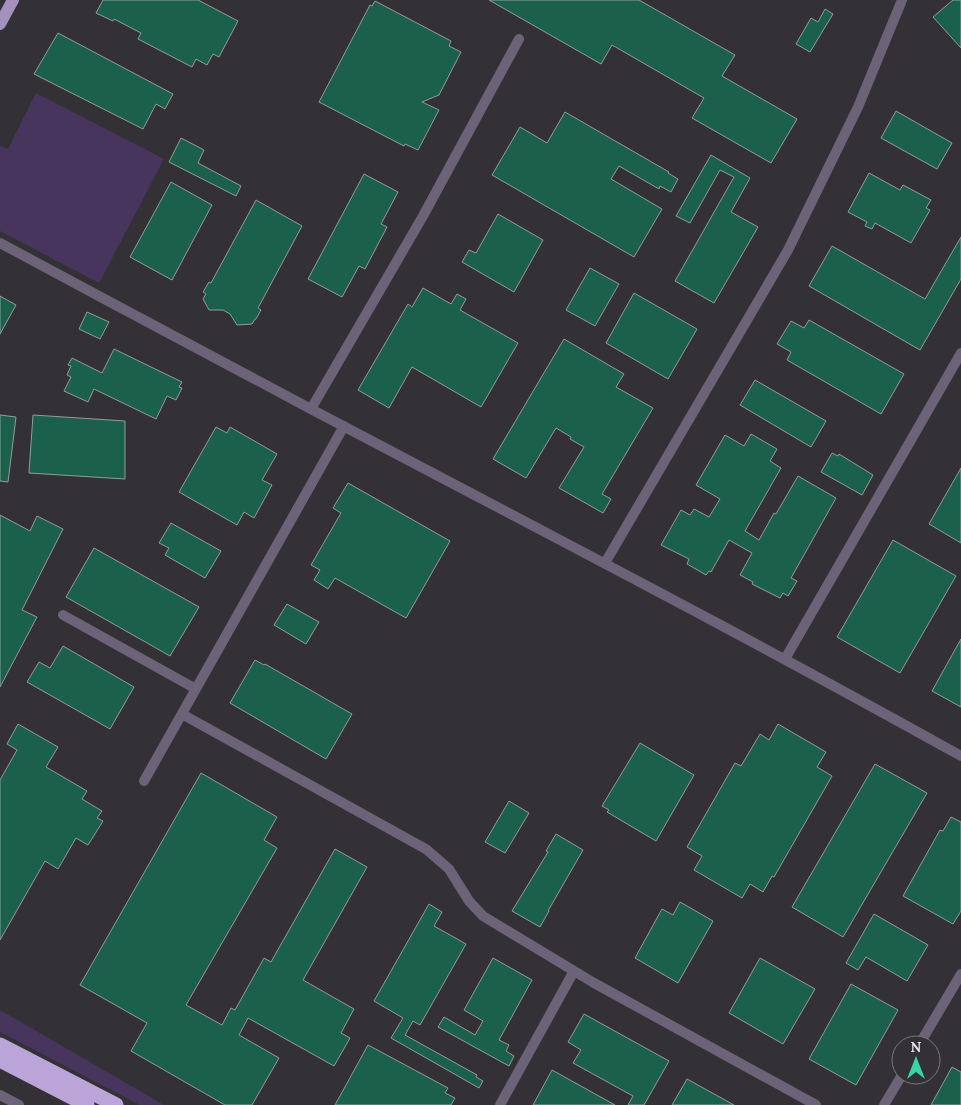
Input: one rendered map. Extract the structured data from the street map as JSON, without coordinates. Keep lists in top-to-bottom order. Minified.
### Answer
{"north":"top"}
